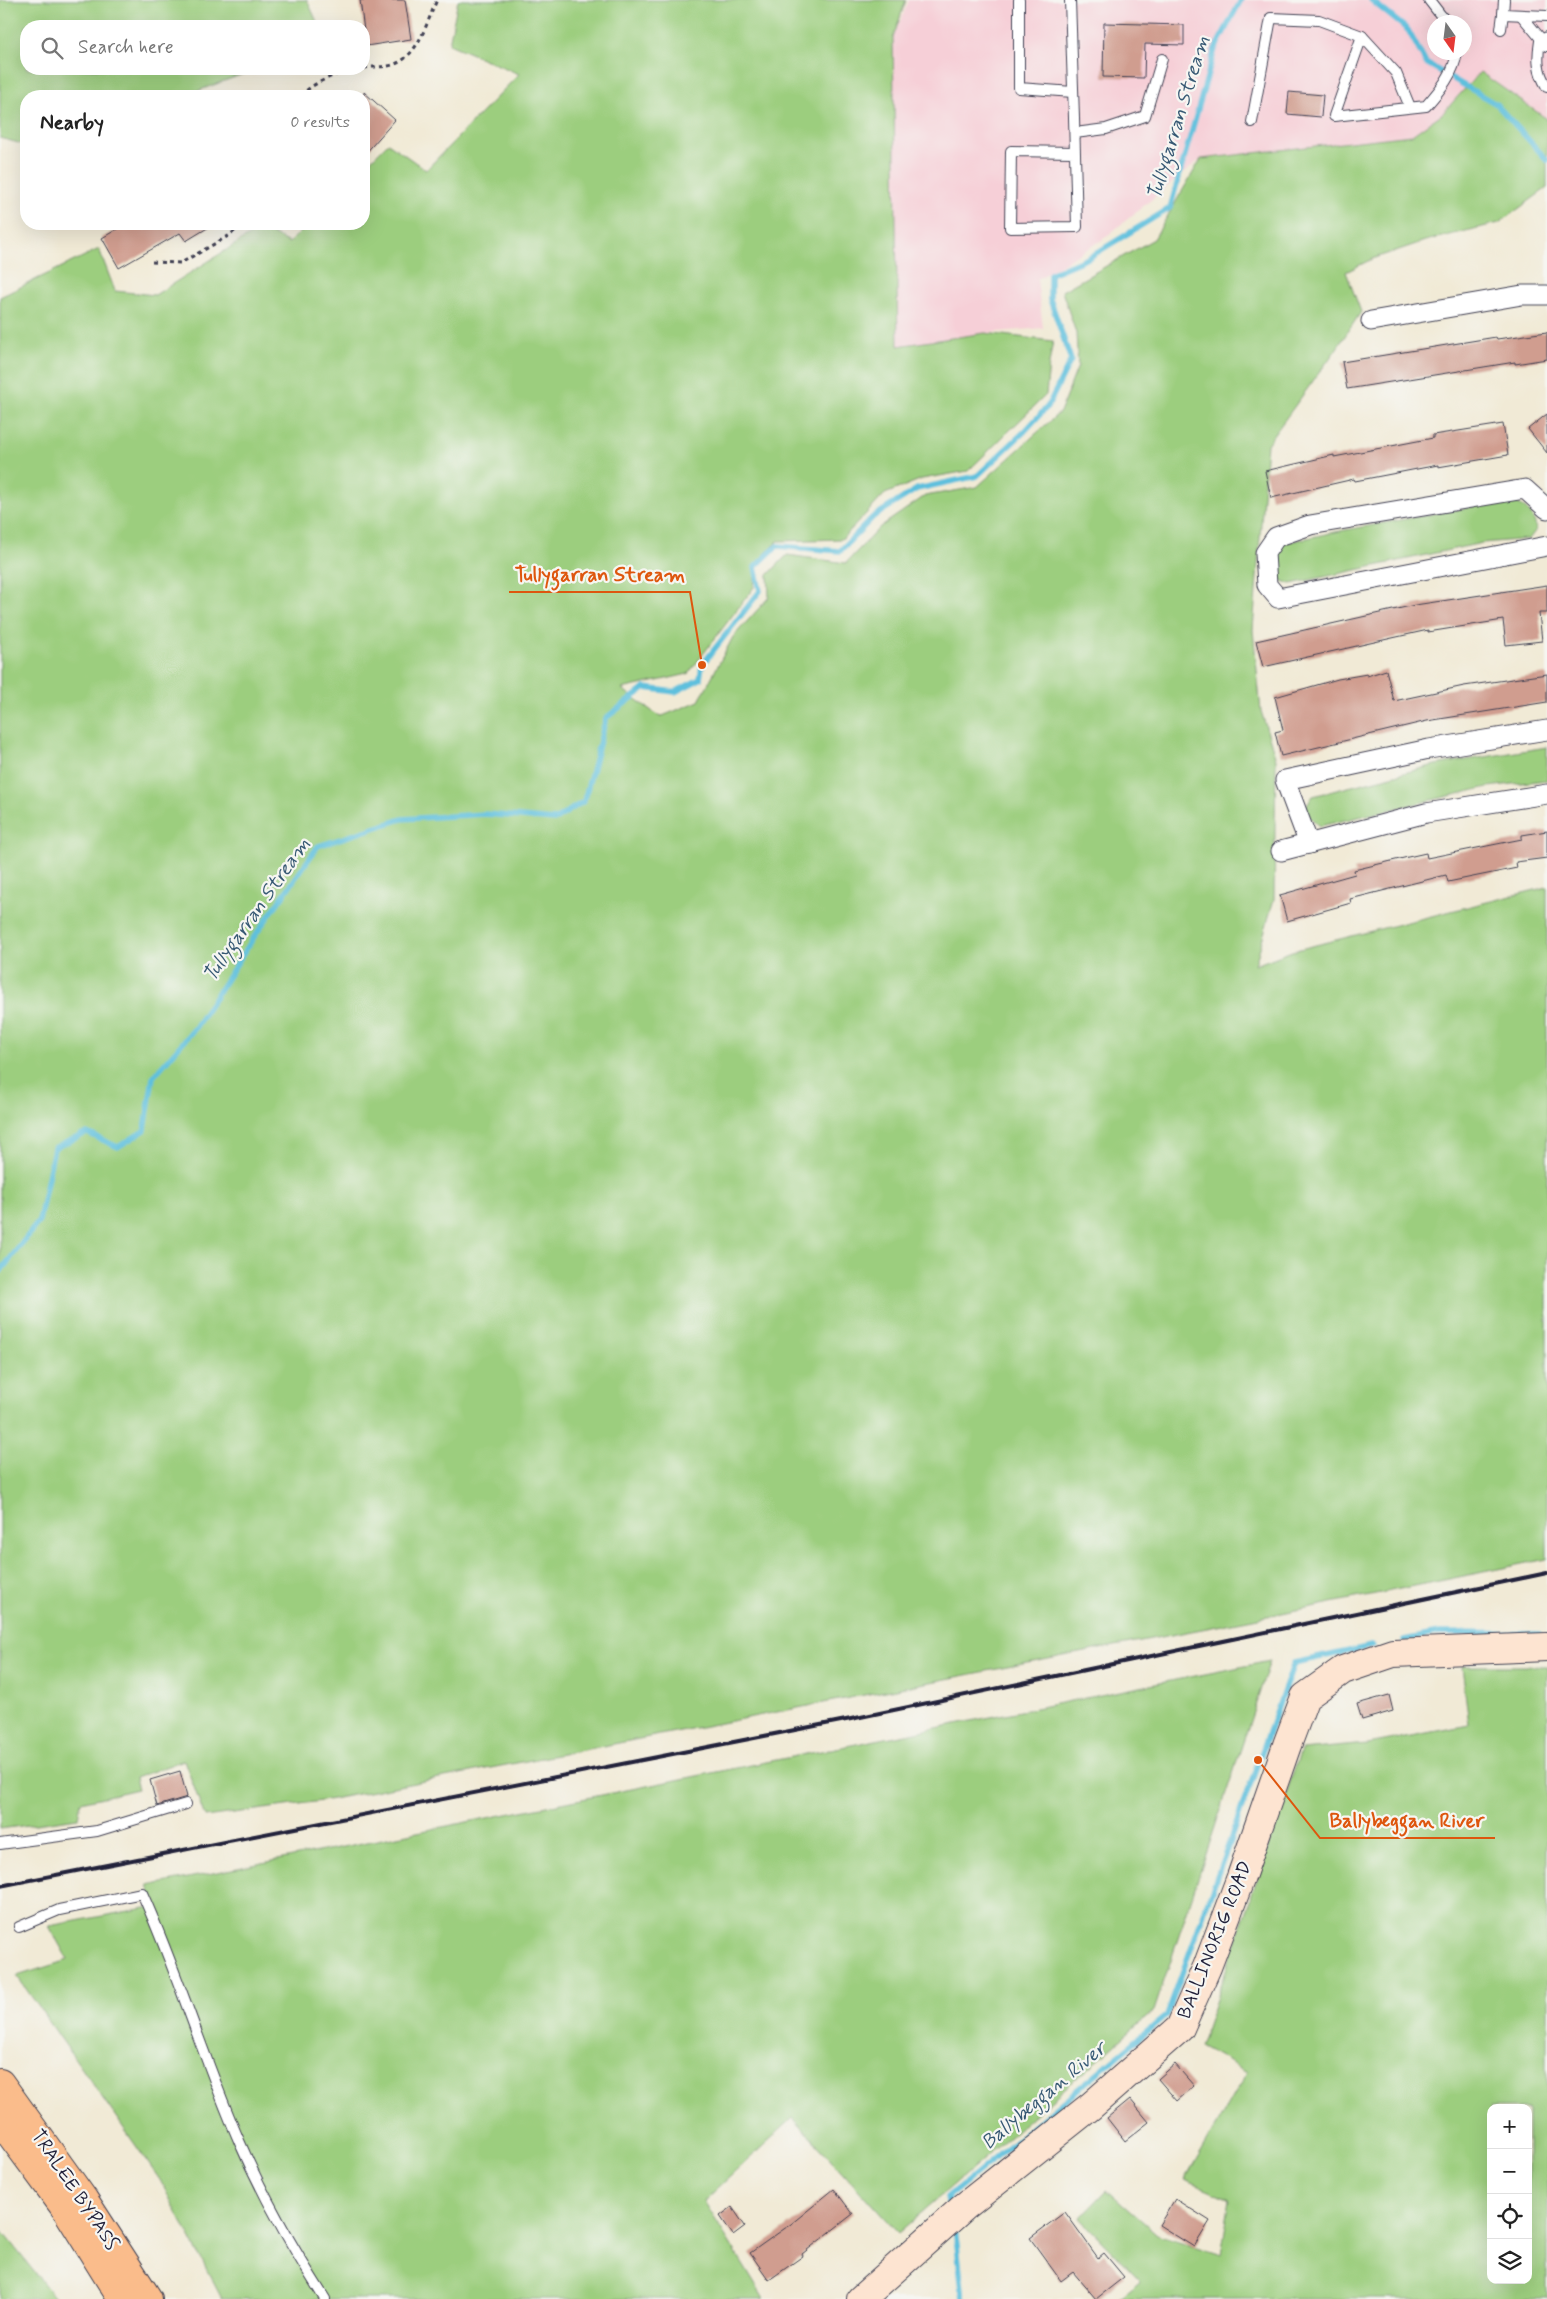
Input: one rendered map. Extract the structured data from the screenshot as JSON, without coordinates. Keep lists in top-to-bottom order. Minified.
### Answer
{"streets":{"main road":["TRALEE BYPASS"],"street":["BALLINORIG ROAD"]},"water":["Tullygarran Stream","Ballybeggan River"],"places":["Tullygarran Stream","Ballybeggan River"],"north":"bottom","page":{"search":"Search here","heading":["Nearby","0 results"],"map_buttons":["+","−"]}}
